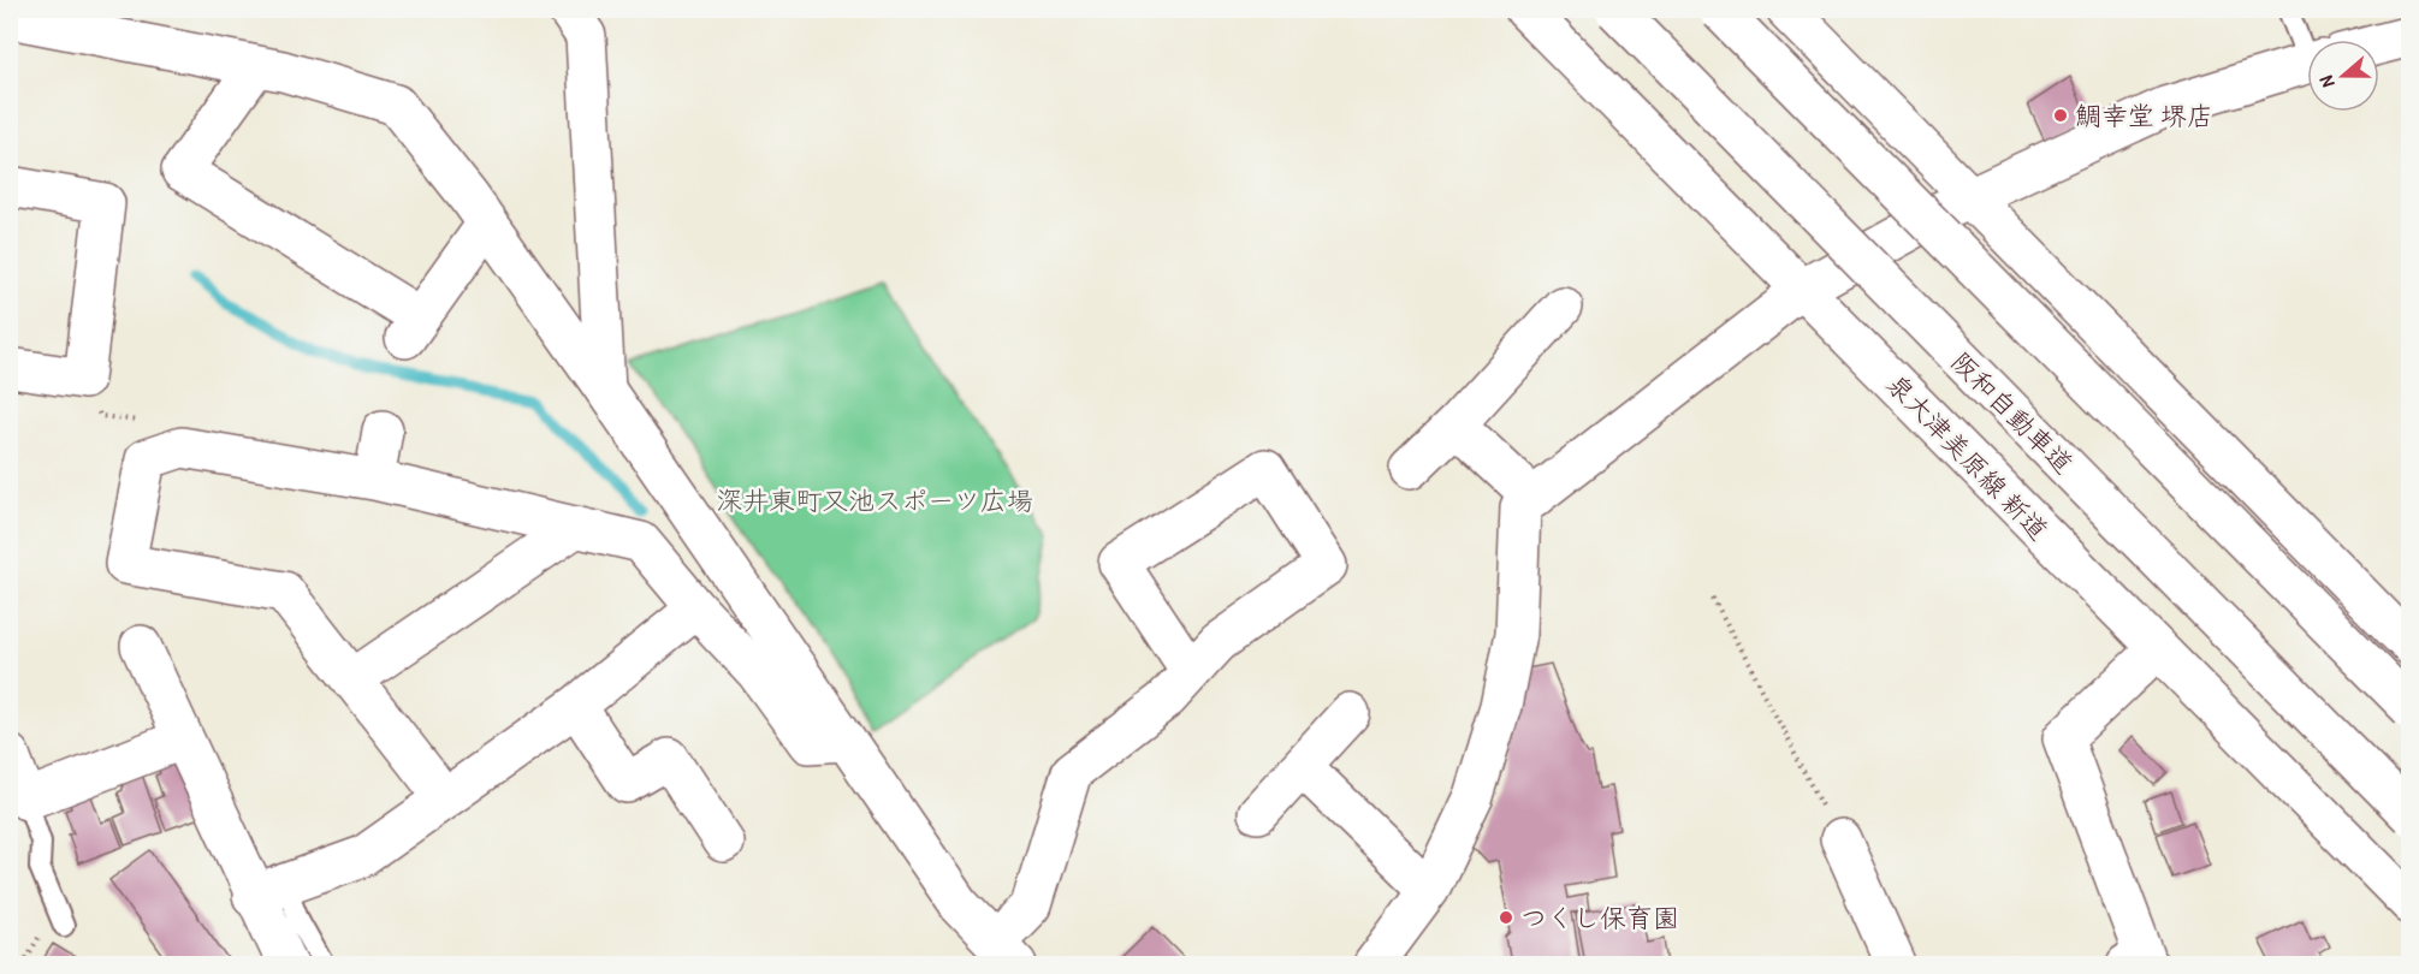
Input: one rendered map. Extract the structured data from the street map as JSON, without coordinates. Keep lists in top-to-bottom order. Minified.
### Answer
{"streets":{"main road":["阪和自動車道","泉大津美原線 新道"]},"parks":["深井東町又池スポーツ広場"],"places":["鯛幸堂 堺店","つくし保育園"],"north":"left"}
